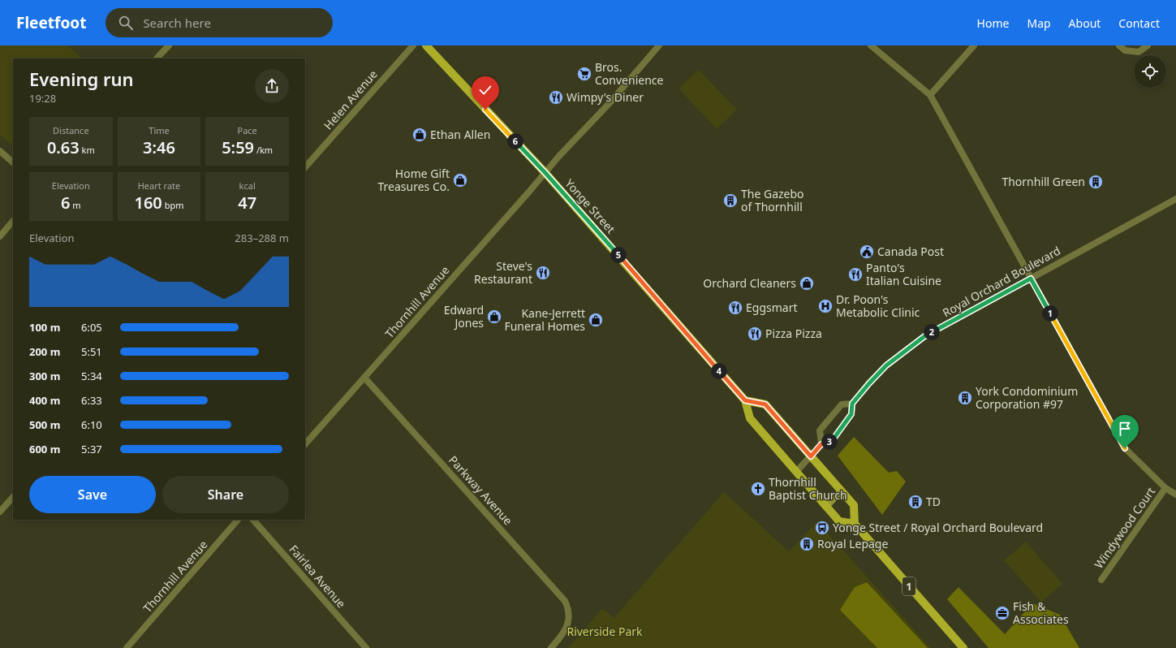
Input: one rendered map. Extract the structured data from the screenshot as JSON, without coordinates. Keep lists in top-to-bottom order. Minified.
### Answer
{"streets":{"main road":["Yonge Street","1"],"street":["Helen Avenue","Royal Orchard Boulevard","Thornhill Avenue","Parkway Avenue","Windywood Court","Fairlea Avenue"]},"crossings":[["Yonge Street","Royal Orchard Boulevard"],["Yonge Street","Thornhill Avenue"],["Yonge Street","1"],["Thornhill Avenue","Parkway Avenue"]],"parks":["Riverside Park"],"places":{"supermarket":["Bros. Convenience"],"restaurant":["Wimpy's Diner","Steve's Restaurant","Panto's Italian Cuisine","Eggsmart","Pizza Pizza"],"shop":["Ethan Allen","Home Gift Treasures Co.","Orchard Cleaners","Edward Jones","Kane-Jerrett Funeral Homes"],"building":["Thornhill Green","The Gazebo of Thornhill","York Condominium Corporation #97","TD","Royal Lepage"],"public building":["Canada Post"],"hospital":["Dr. Poon's Metabolic Clinic"],"church":["Thornhill Baptist Church"],"bus stop":["Yonge Street / Royal Orchard Boulevard"],"office":["Fish & Associates"]},"page":{"header":"Fleetfoot","search":"Search here","nav":["Home","Map","About","Contact"],"heading":["Evening run","19:28"],"stats":[["Distance","0.63 km"],["Time","3:46"],["Pace","5:59 /km"],["Elevation","6 m"],["Heart rate","160 bpm"],["kcal","47"]],"pins":["6","5","1","2","4","3"],"chart":["Elevation","283–288 m"],"list":[{"name":"100 m","note":"6:05"},{"name":"200 m","note":"5:51"},{"name":"300 m","note":"5:34"},{"name":"400 m","note":"6:33"},{"name":"500 m","note":"6:10"},{"name":"600 m","note":"5:37"}],"buttons":["Save","Share"]}}
